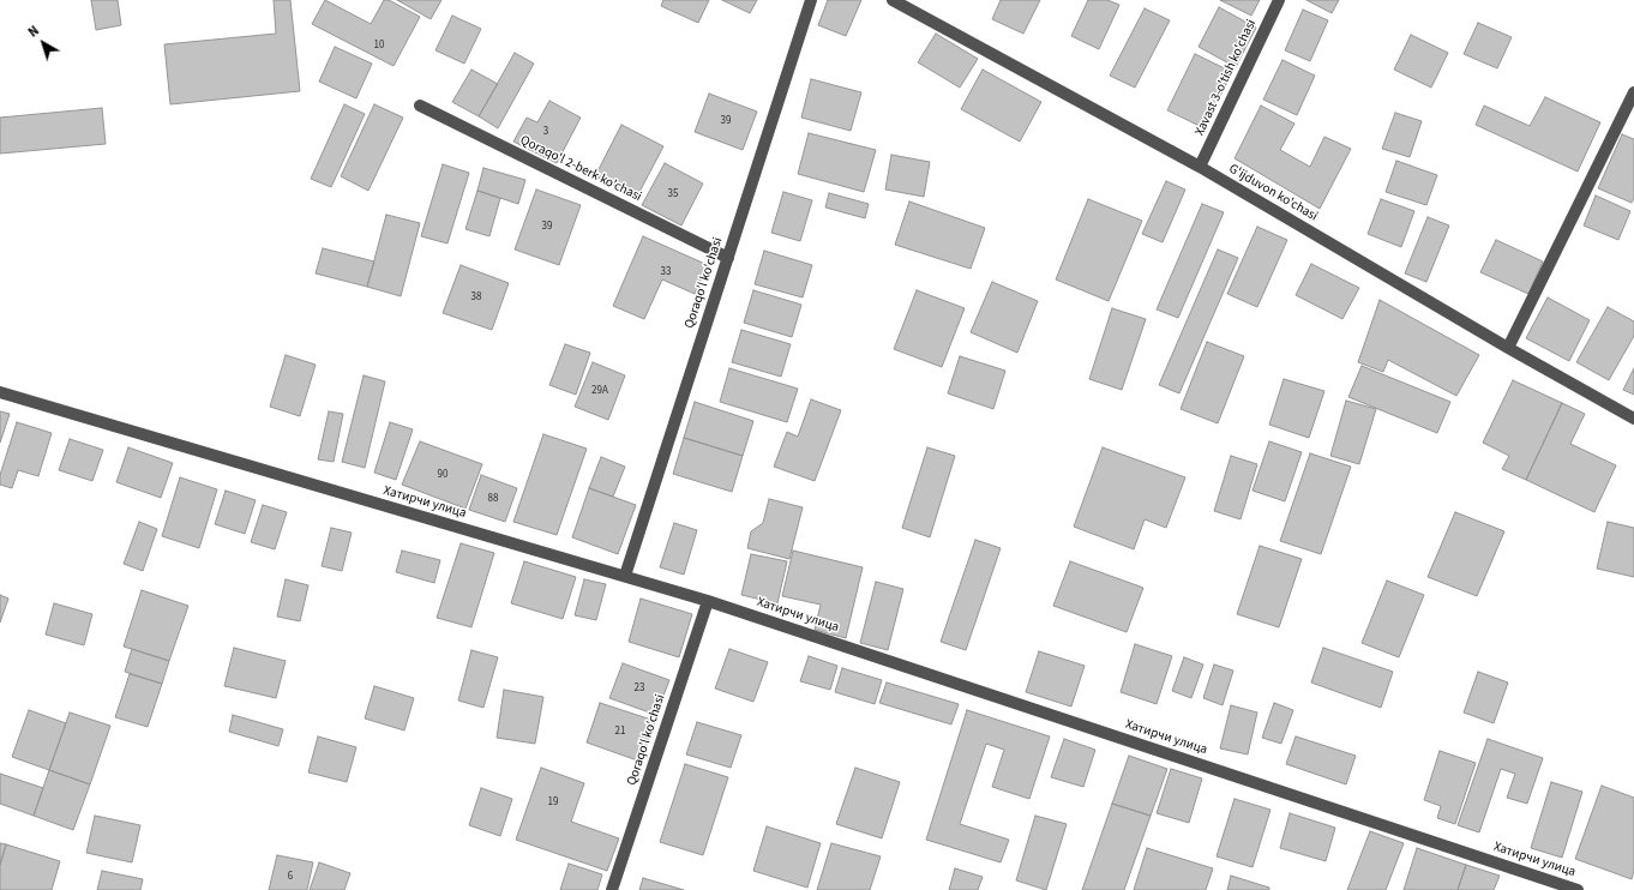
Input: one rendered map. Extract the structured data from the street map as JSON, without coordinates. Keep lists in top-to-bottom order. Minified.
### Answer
{"streets":{"street":["Xavast 3-o'tish ko'chasi","Qoraqo'l 2-berk ko'chasi","G'ijduvon ko'chasi","Qoraqo'l ko'chasi","Хатирчи улица"]},"crossings":[["Xavast 3-o'tish ko'chasi","G'ijduvon ko'chasi"],["Qoraqo'l 2-berk ko'chasi","Qoraqo'l ko'chasi"],["Qoraqo'l ko'chasi","Хатирчи улица"]],"house_numbers":["10","39","3","35","39","33","38","29А","90","88","23","21","19","6"],"north":"top left"}
